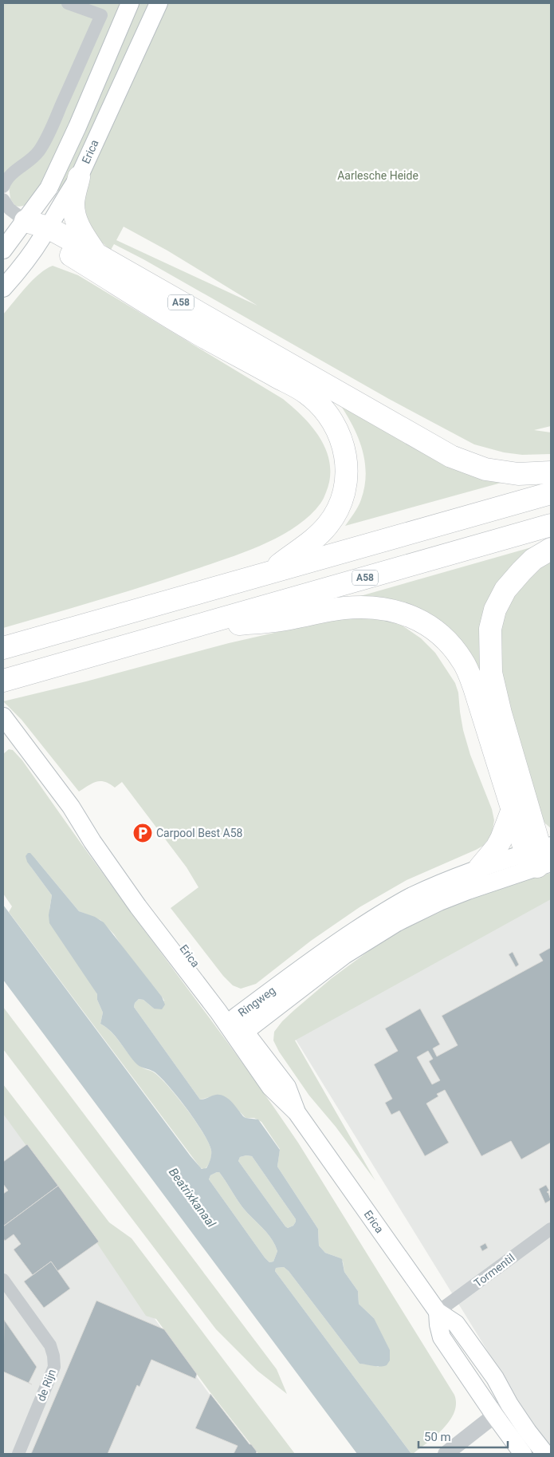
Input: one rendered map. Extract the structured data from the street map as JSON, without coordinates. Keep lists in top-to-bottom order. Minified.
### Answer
{"streets":{"highway":["A58"],"main road":["Erica","Ringweg"],"street":["Tormentil","de Rijn"]},"crossings":[["Erica","A58"],["Erica","Ringweg"],["Erica","Tormentil"],["A58","Ringweg"]],"water":["Beatrixkanaal"],"parks":["Aarlesche Heide"],"places":{"parking":["Carpool Best A58"]},"scale_bar":"50 m"}
